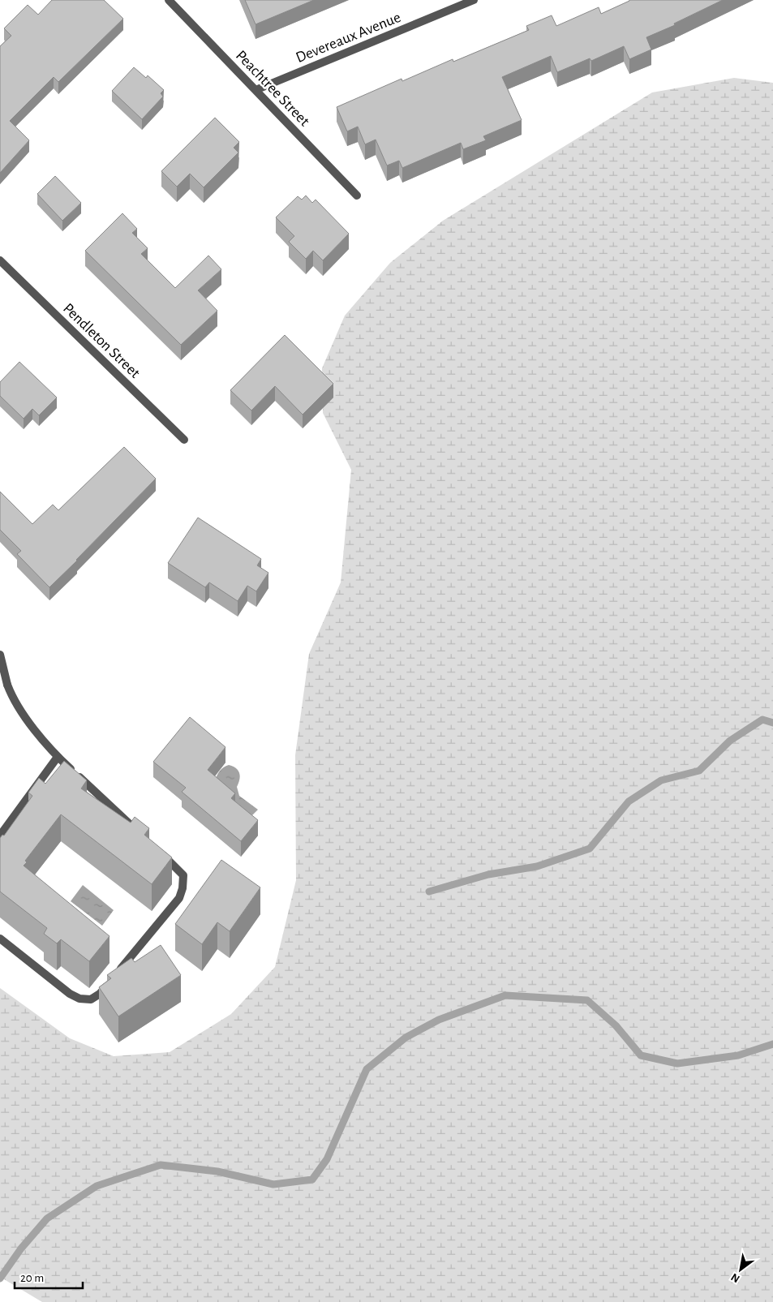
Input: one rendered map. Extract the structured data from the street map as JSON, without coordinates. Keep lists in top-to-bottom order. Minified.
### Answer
{"streets":{"street":["Devereaux Avenue","Peachtree Street","Pendleton Street"]},"crossings":[["Devereaux Avenue","Peachtree Street"]],"scale_bar":"20 m","north":"bottom left"}
